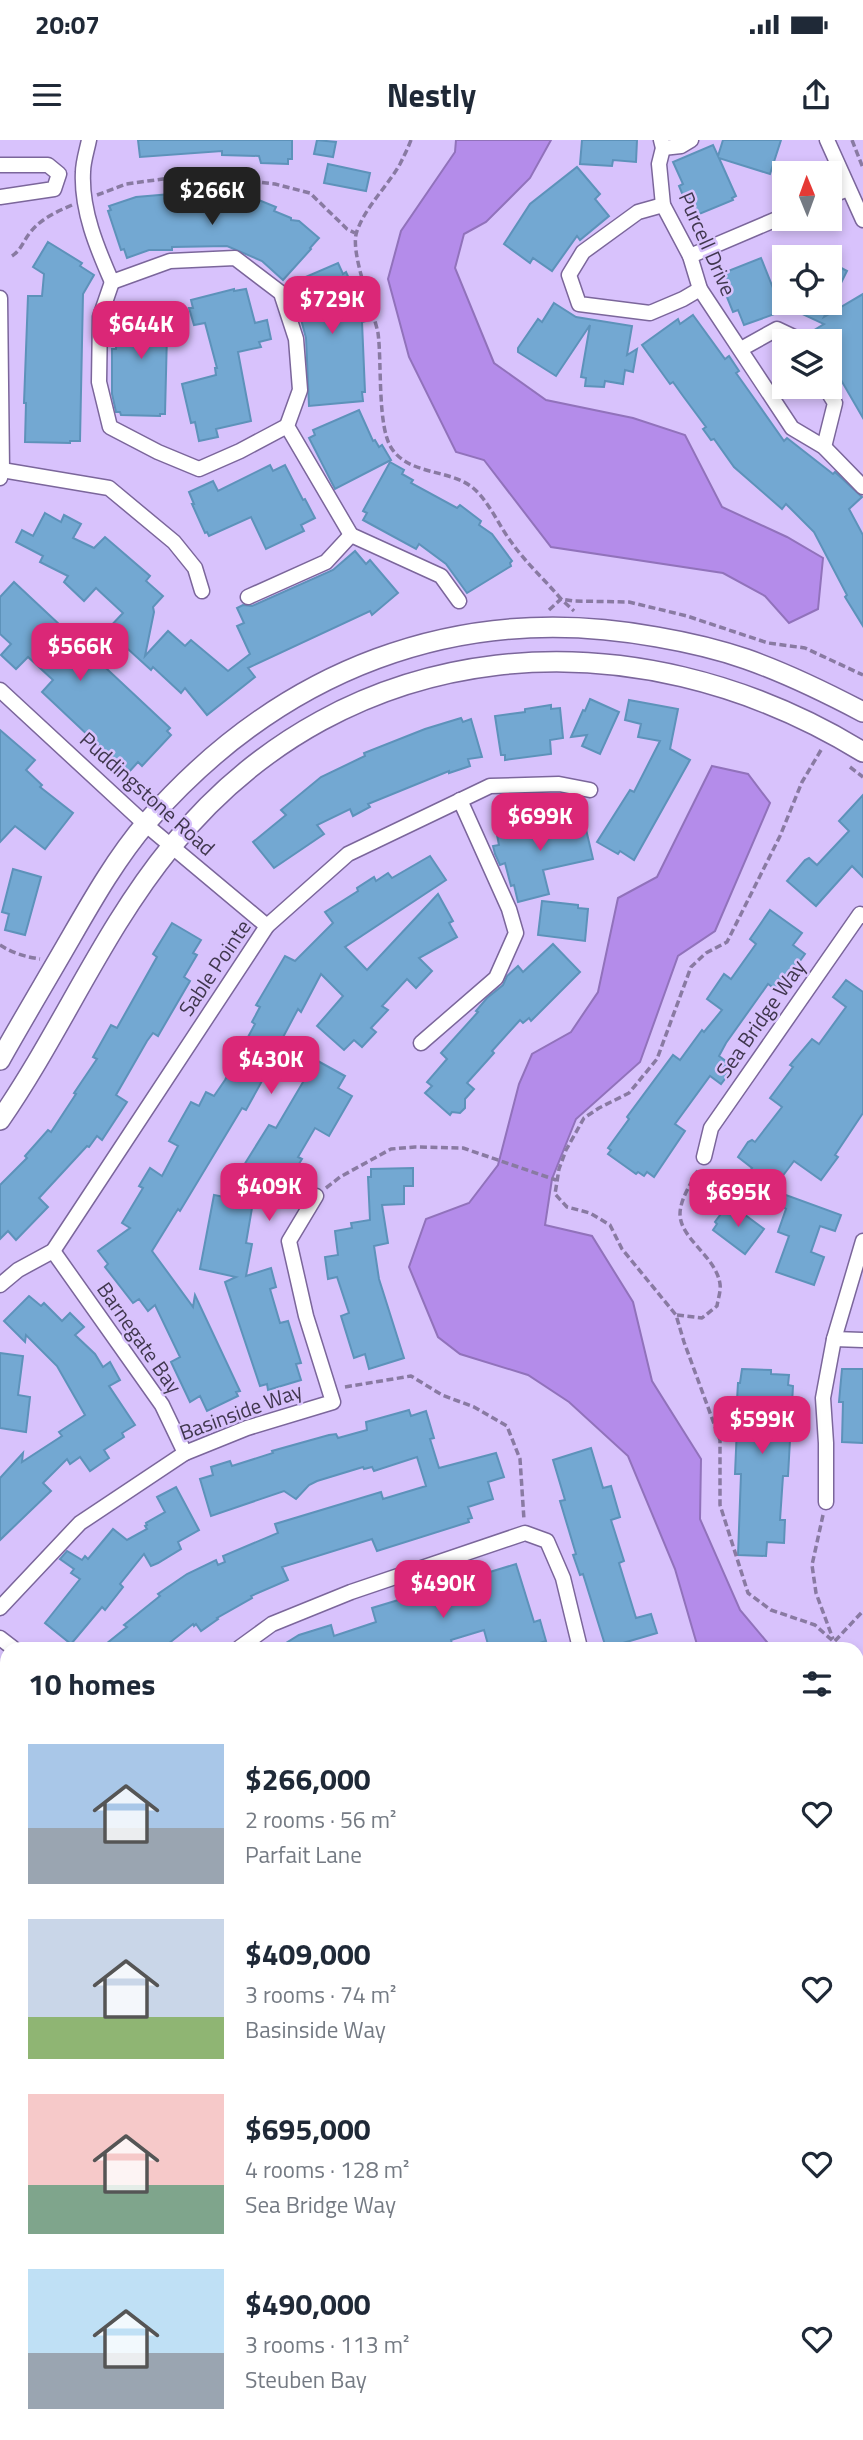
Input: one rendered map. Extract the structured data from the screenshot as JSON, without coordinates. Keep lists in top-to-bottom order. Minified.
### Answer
{"streets":{"street":["Purcell Drive","Puddingstone Road","Sable Pointe","Sea Bridge Way","Barnegate Bay","Basinside Way"]},"crossings":[["Puddingstone Road","Sable Pointe"],["Sable Pointe","Barnegate Bay"],["Barnegate Bay","Basinside Way"]],"north":"top","page":{"status":"20:07","header":"Nestly","price":["$266K","$729K","$644K","$566K","$699K","$430K","$409K","$695K","$599K","$490K"],"heading":"10 homes","list":[{"name":"$266,000","note":"2 rooms · 56 m² · Parfait Lane"},{"name":"$409,000","note":"3 rooms · 74 m² · Basinside Way"},{"name":"$695,000","note":"4 rooms · 128 m² · Sea Bridge Way"},{"name":"$490,000","note":"3 rooms · 113 m² · Steuben Bay"}]}}
